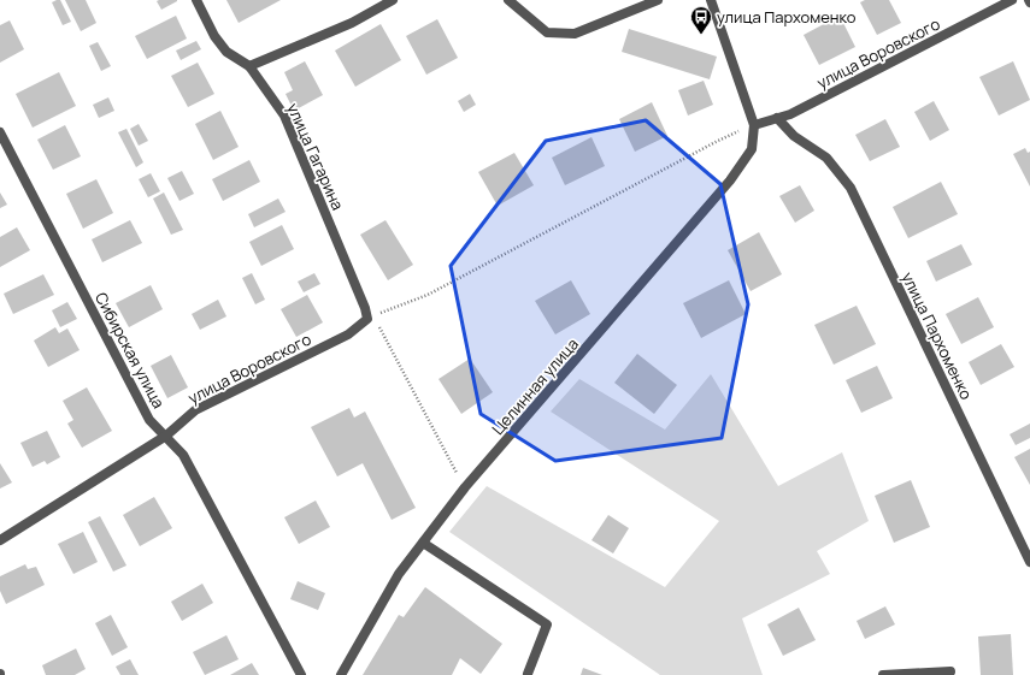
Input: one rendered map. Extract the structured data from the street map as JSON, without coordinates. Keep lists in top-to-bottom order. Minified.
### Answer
{"streets":{"street":["улица Воровского","улица Гагарина","улица Пархоменко","Сибирская улица","Целинная улица"]},"crossings":[["улица Воровского","улица Гагарина"],["улица Воровского","улица Пархоменко"],["улица Воровского","Сибирская улица"],["улица Воровского","Целинная улица"]],"places":{"bus stop":["улица Пархоменко"]}}
